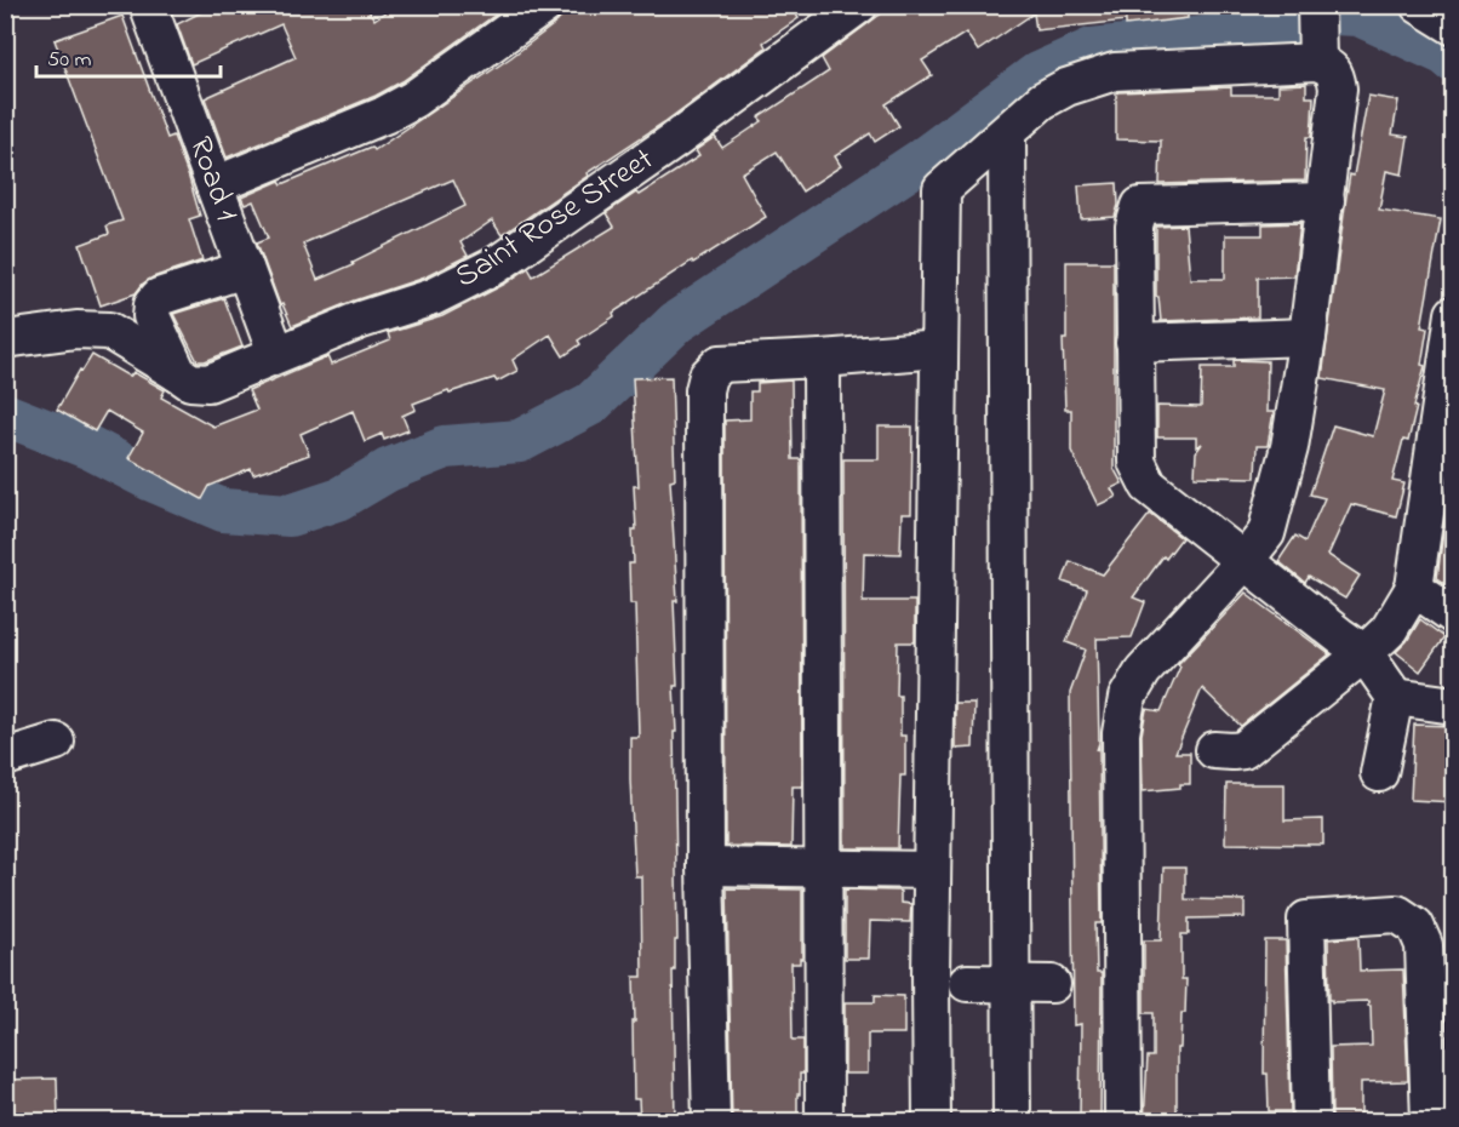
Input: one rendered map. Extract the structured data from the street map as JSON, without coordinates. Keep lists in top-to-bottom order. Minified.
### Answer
{"streets":{"street":["Road 1","Saint Rose Street"]},"crossings":[["Road 1","Saint Rose Street"]],"scale_bar":"50 m"}
